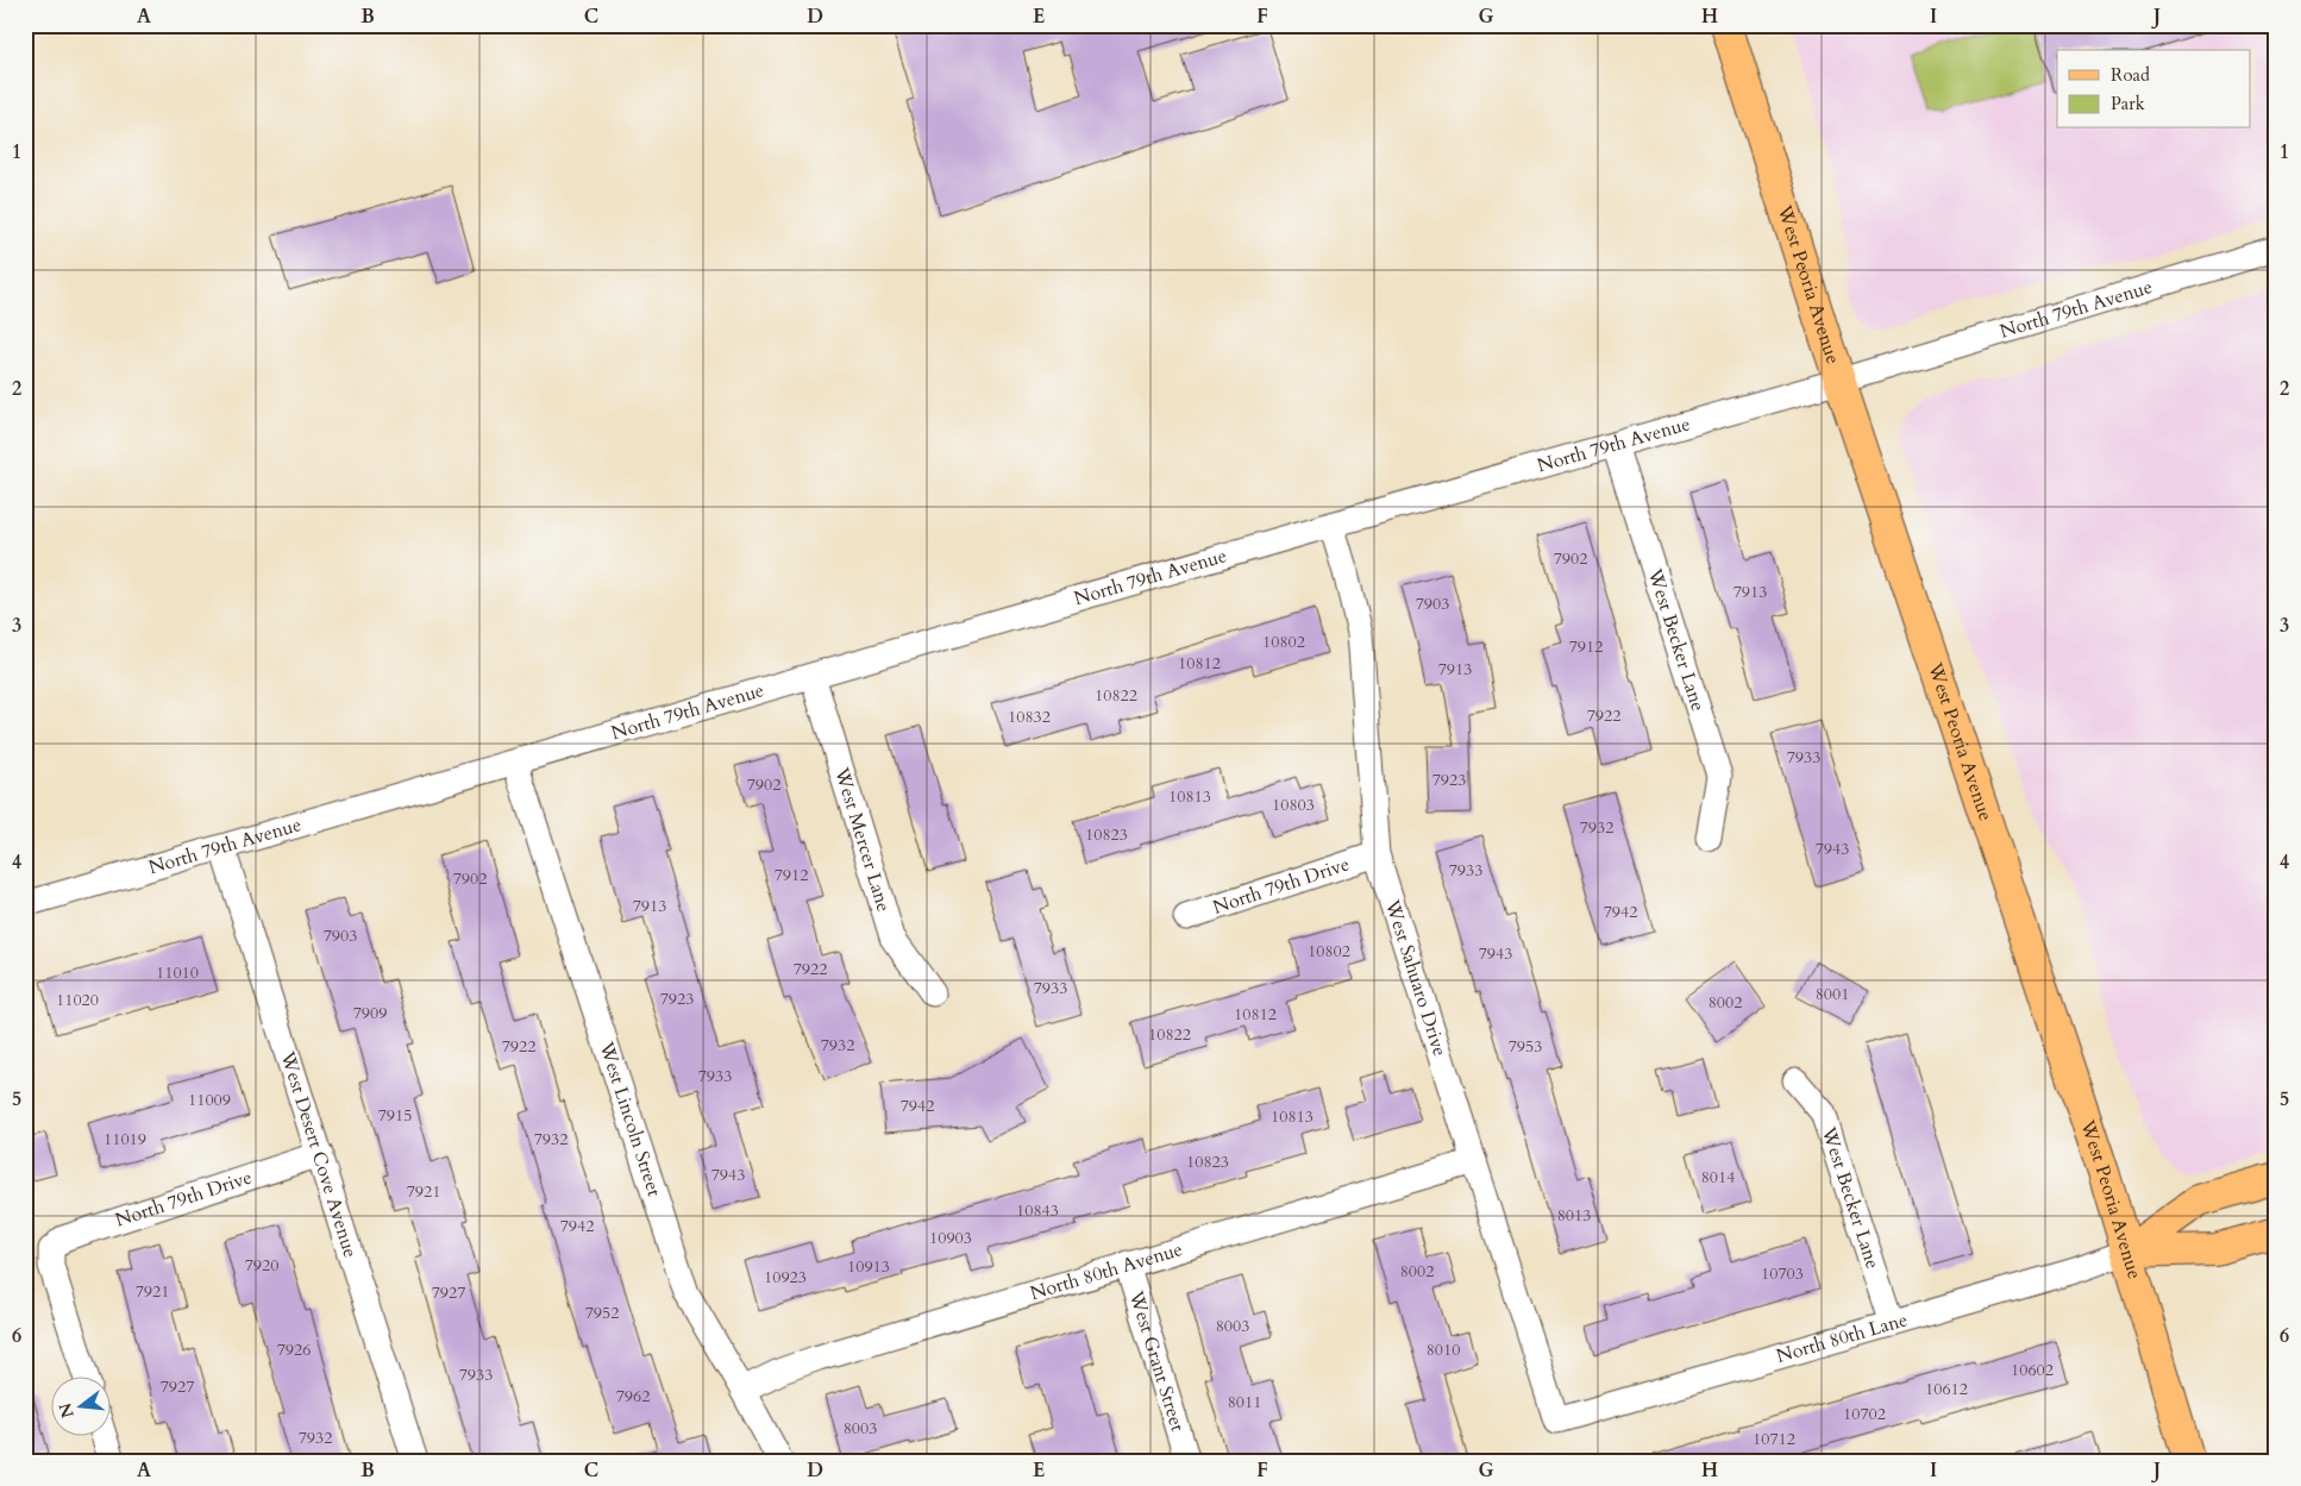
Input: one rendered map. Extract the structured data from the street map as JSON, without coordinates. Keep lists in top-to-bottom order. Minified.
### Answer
{"streets":{"main road":["West Peoria Avenue"],"street":["North 79th Avenue","West Becker Lane","West Mercer Lane","North 79th Drive","West Sahuaro Drive","West Lincoln Street","West Desert Cove Avenue","North 80th Avenue","North 80th Lane","West Grant Street"]},"crossings":[["West Peoria Avenue","North 79th Avenue"],["West Peoria Avenue","North 80th Lane"],["North 79th Avenue","West Becker Lane"],["North 79th Avenue","West Mercer Lane"],["North 79th Avenue","West Sahuaro Drive"],["North 79th Avenue","West Lincoln Street"],["North 79th Avenue","West Desert Cove Avenue"],["West Becker Lane","North 80th Lane"],["North 79th Drive","West Sahuaro Drive"],["North 79th Drive","West Desert Cove Avenue"],["West Sahuaro Drive","North 80th Avenue"],["West Sahuaro Drive","North 80th Lane"],["West Lincoln Street","North 80th Avenue"],["North 80th Avenue","West Grant Street"]],"house_numbers":["7902","7913","7903","10802","7912","10812","7913","10822","7922","10832","7933","7923","7902","10813","10803","7932","10823","7943","7933","7912","7902","7913","7942","7903","10802","7943","7922","11010","7933","8001","7923","11020","8002","7909","10812","10822","7932","7922","7953","7933","11009","7942","7915","10813","11019","7932","10823","7943","8014","7921","10843","8013","7942","10903","7920","10913","8002","10703","10923","7921","7927","7952","8003","7926","8010","10602","7933","7927","10612","7962","8011","10702","8003","7932","10712"],"legend":["Road","Park"],"north":"left","grid":{"columns":["A","B","C","D","E","F","G","H","I","J"],"rows":["1","2","3","4","5","6"]}}
